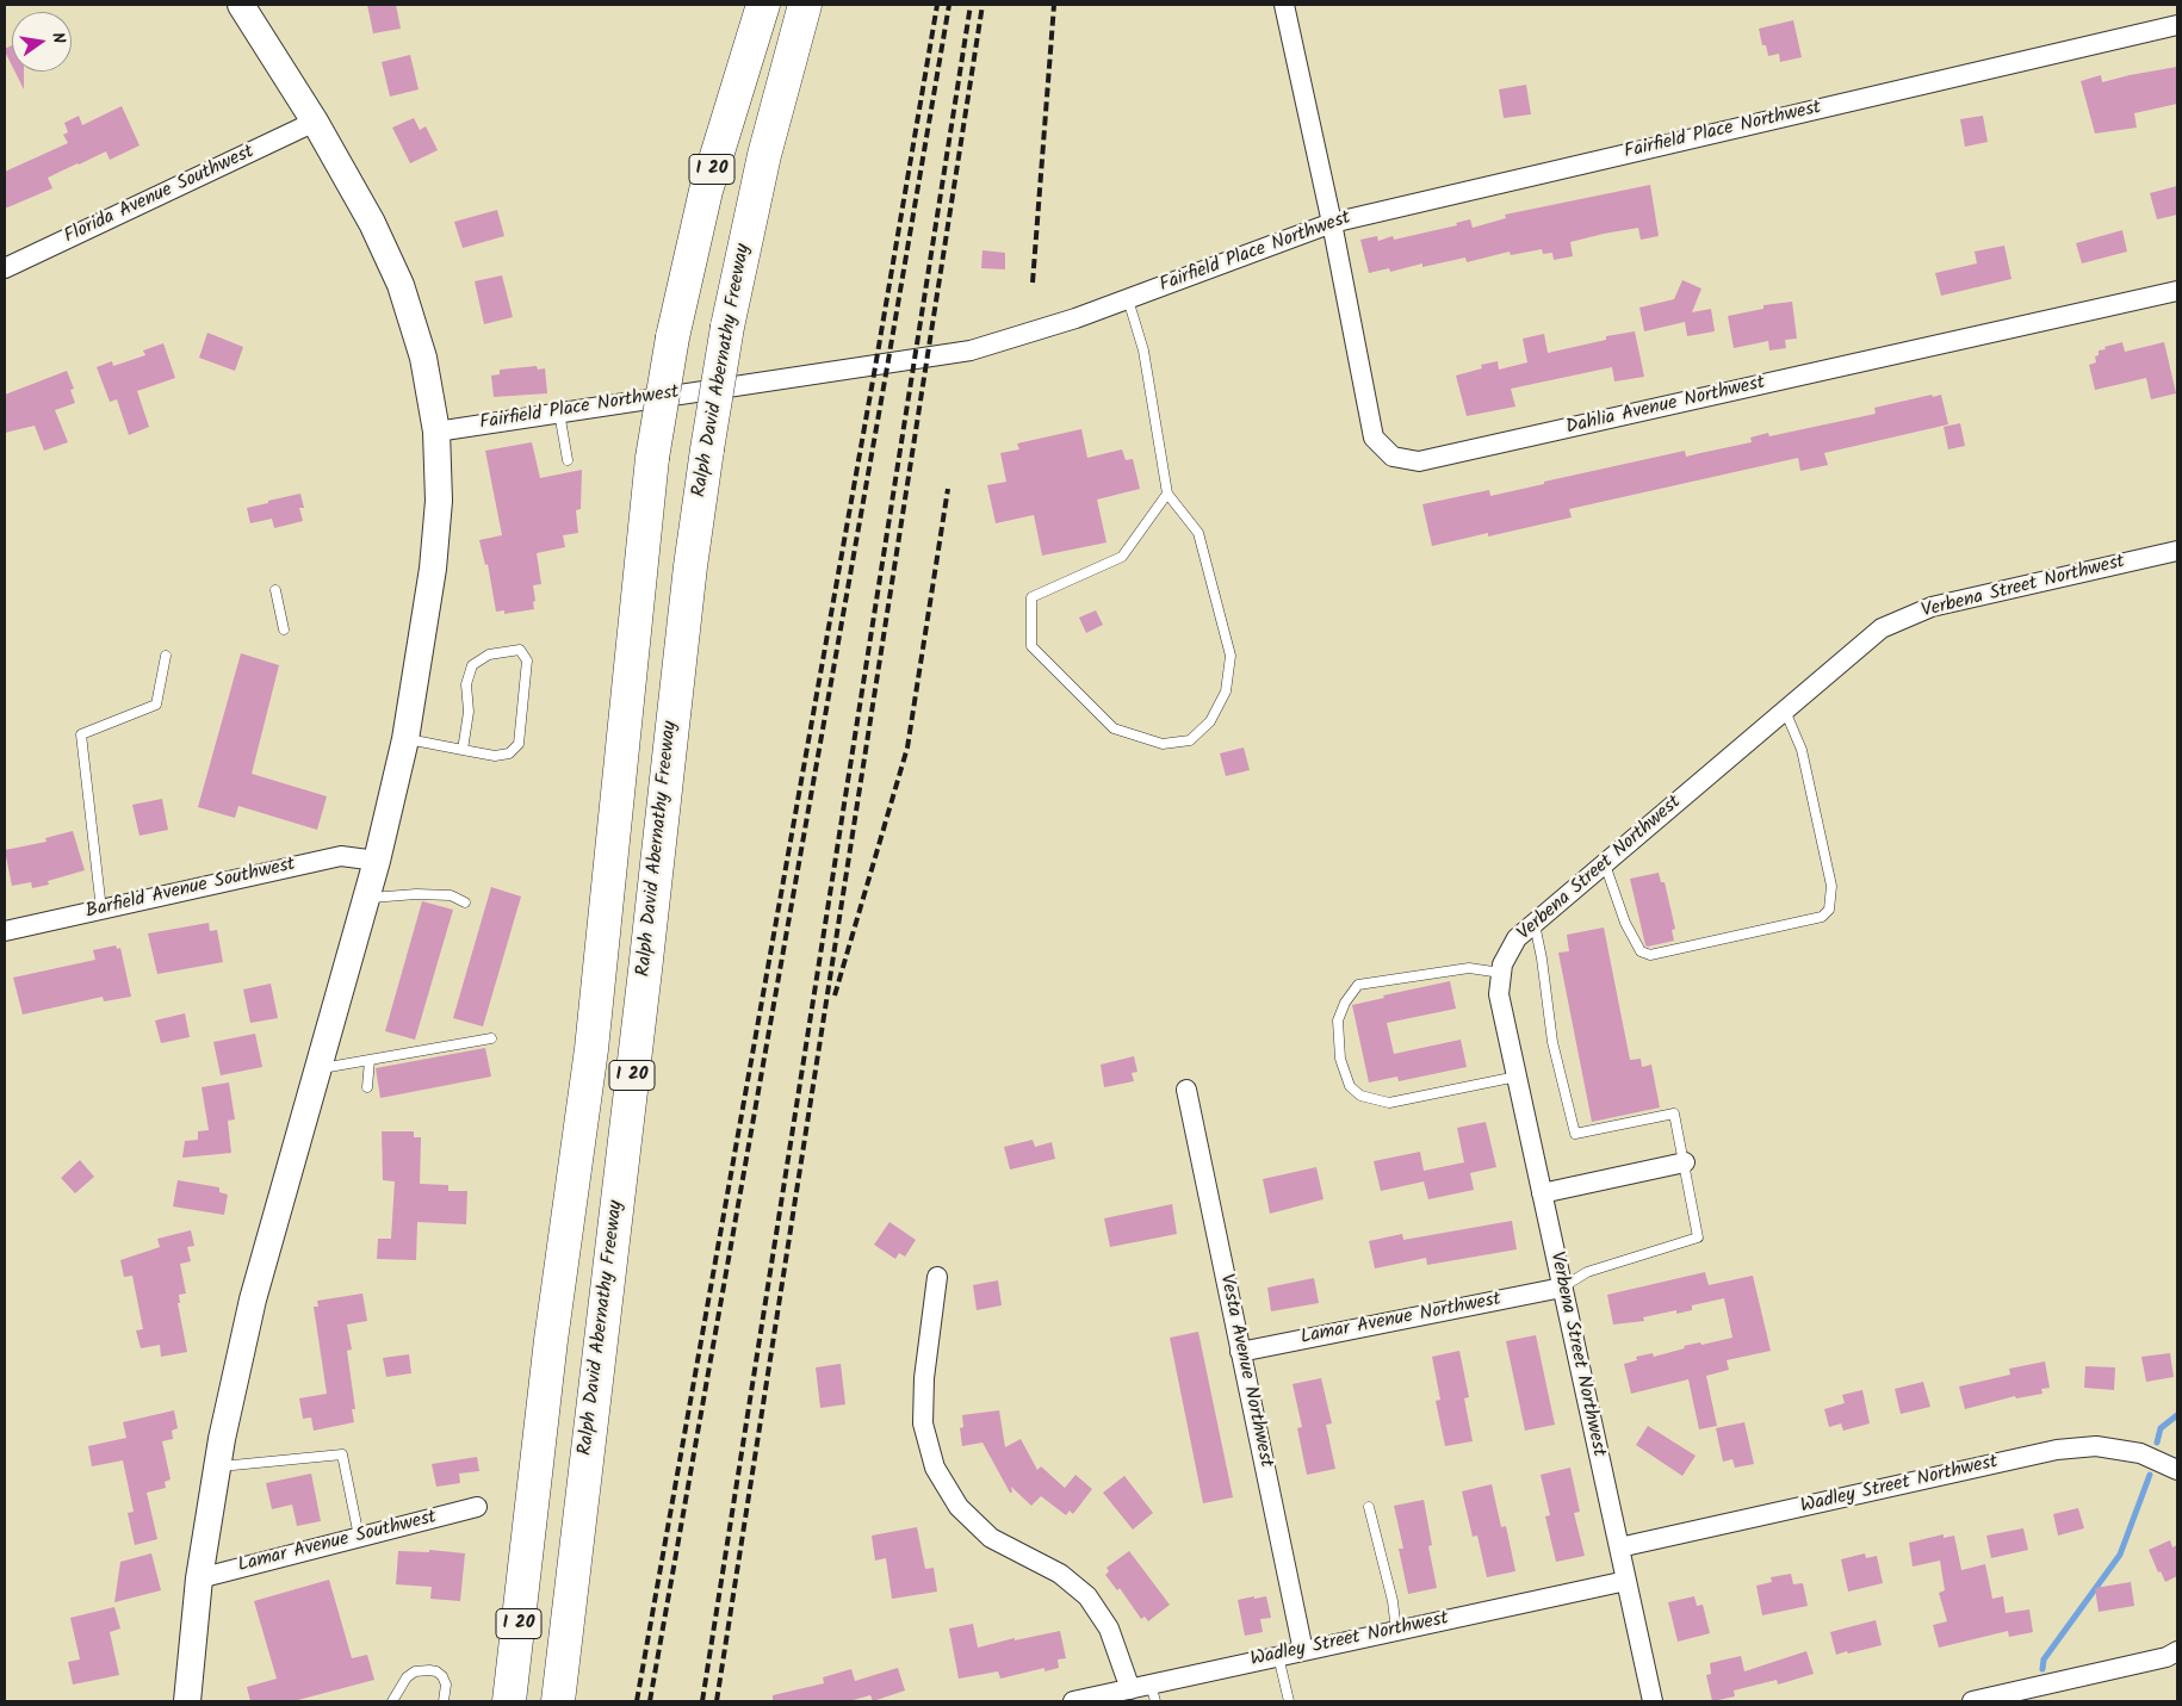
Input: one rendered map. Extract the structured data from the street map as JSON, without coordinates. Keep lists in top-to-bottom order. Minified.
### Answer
{"streets":{"highway":["I 20","Ralph David Abernathy Freeway"],"street":["Fairfield Place Northwest","Florida Avenue Southwest","Dahlia Avenue Northwest","Verbena Street Northwest","Barfield Avenue Southwest","Lamar Avenue Northwest","Vesta Avenue Northwest","Wadley Street Northwest","Lamar Avenue Southwest"]},"crossings":[["Fairfield Place Northwest","Dahlia Avenue Northwest"],["Verbena Street Northwest","Lamar Avenue Northwest"],["Verbena Street Northwest","Wadley Street Northwest"],["Lamar Avenue Northwest","Vesta Avenue Northwest"],["Vesta Avenue Northwest","Wadley Street Northwest"]],"north":"right"}
